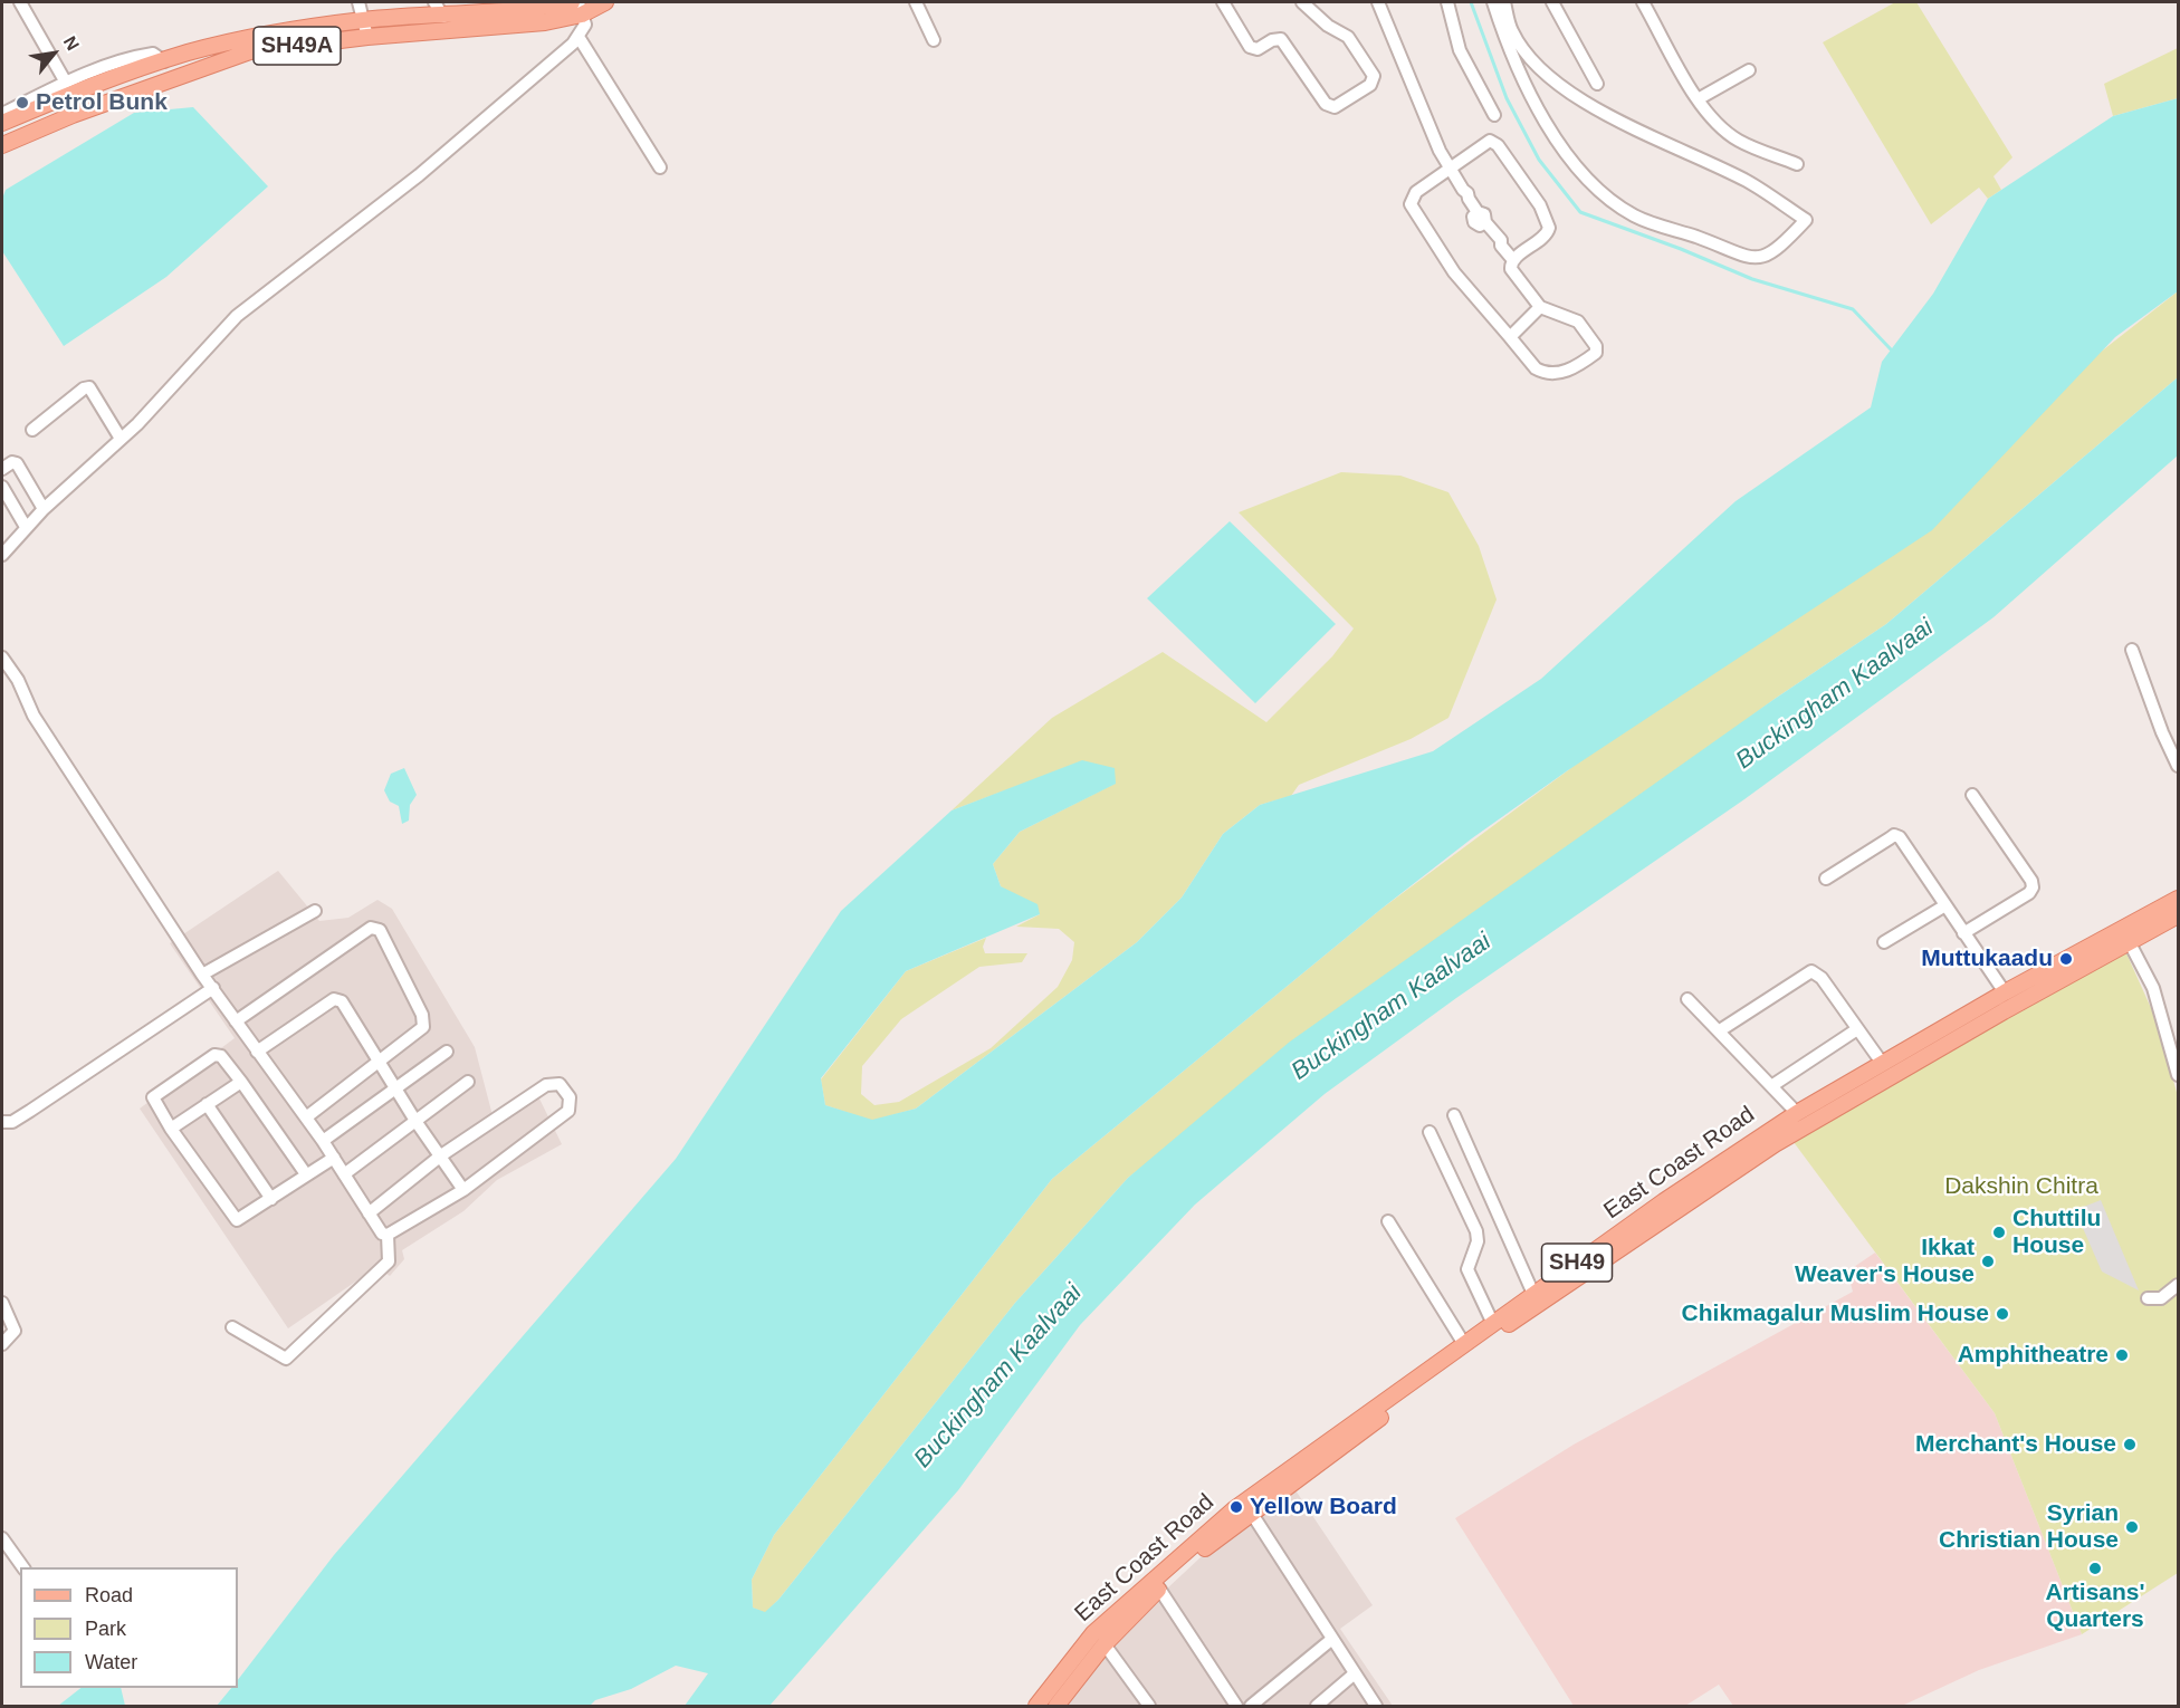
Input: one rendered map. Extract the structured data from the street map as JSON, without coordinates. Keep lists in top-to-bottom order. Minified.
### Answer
{"streets":{"main road":["SH49A","East Coast Road","SH49"]},"water":["Buckingham Kaalvaai"],"parks":["Dakshin Chitra"],"places":["Petrol Bunk","Muttukaadu","Chuttilu House","Ikkat Weaver's House","Chikmagalur Muslim House","Amphitheatre","Merchant's House","Yellow Board","Syrian Christian House","Artisans' Quarters"],"legend":["Road","Park","Water"],"north":"top right"}
